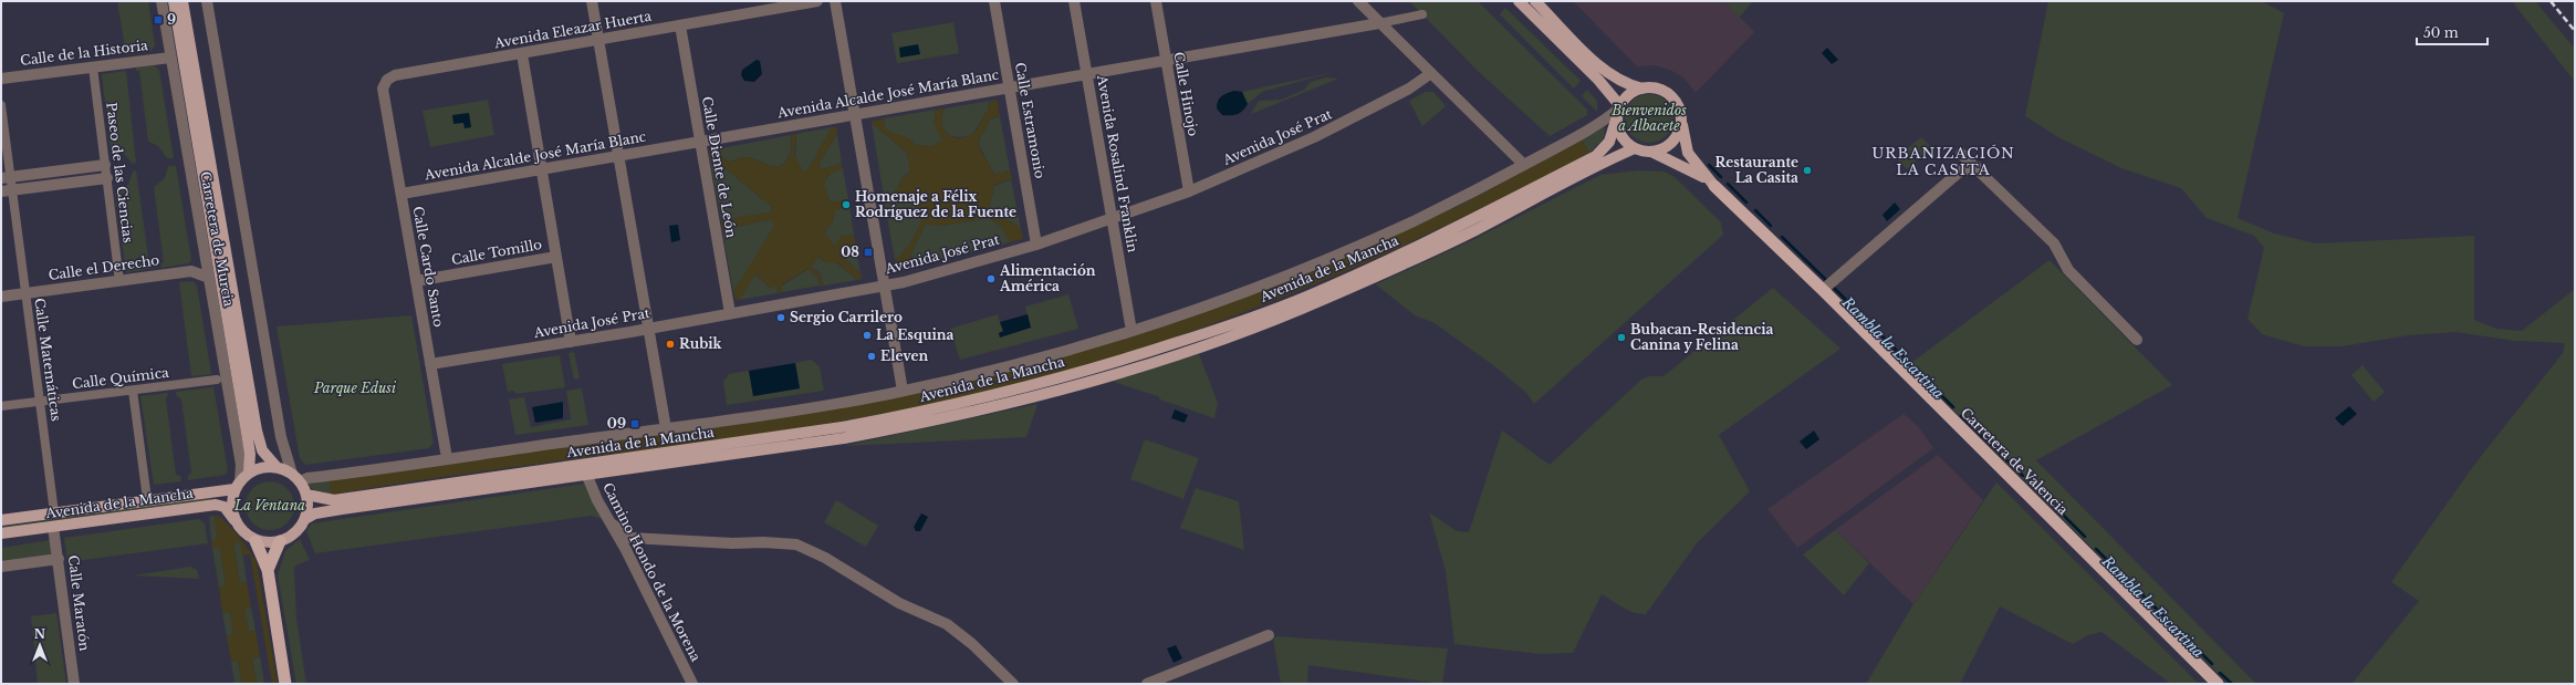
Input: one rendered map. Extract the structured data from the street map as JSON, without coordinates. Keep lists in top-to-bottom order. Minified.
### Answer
{"streets":{"highway":["Carretera de Valencia"],"main road":["Carretera de Murcia","Avenida de la Mancha"],"street":["Avenida Eleazar Huerta","Calle de la Historia","Avenida Alcalde José María Blanc","Calle Hinojo","Calle Estramonio","Avenida José Prat","Avenida Rosalind Franklin","Calle Diente de León","Paseo de las Ciencias","Calle Tomillo","Calle Cardo Santo","Calle el Derecho","Calle Matemáticas","Calle Química","Camino Hondo de la Morena","Calle Maratón"]},"crossings":[["Avenida Eleazar Huerta","Calle Diente de León"],["Avenida Eleazar Huerta","Calle Cardo Santo"],["Calle de la Historia","Paseo de las Ciencias"],["Calle de la Historia","Carretera de Murcia"],["Avenida Alcalde José María Blanc","Calle Hinojo"],["Avenida Alcalde José María Blanc","Calle Estramonio"],["Avenida Alcalde José María Blanc","Avenida Rosalind Franklin"],["Avenida Alcalde José María Blanc","Calle Diente de León"],["Avenida Alcalde José María Blanc","Calle Cardo Santo"],["Calle Hinojo","Avenida José Prat"],["Calle Estramonio","Avenida José Prat"],["Avenida José Prat","Avenida Rosalind Franklin"],["Avenida José Prat","Calle Diente de León"],["Avenida José Prat","Calle Cardo Santo"],["Avenida Rosalind Franklin","Avenida de la Mancha"],["Paseo de las Ciencias","Calle el Derecho"],["Carretera de Murcia","Calle el Derecho"],["Carretera de Murcia","Avenida de la Mancha"],["Calle Tomillo","Calle Cardo Santo"],["Calle Cardo Santo","Avenida de la Mancha"],["Calle el Derecho","Calle Matemáticas"],["Avenida de la Mancha","Calle Matemáticas"],["Avenida de la Mancha","Carretera de Valencia"],["Avenida de la Mancha","Camino Hondo de la Morena"],["Avenida de la Mancha","Calle Maratón"],["Calle Matemáticas","Calle Química"]],"districts":["URBANIZACIÓN LA CASITA"],"water":["Rambla la Escartina"],"parks":["Bienvenidos a Albacete","Parque Edusi","La Ventana"],"places":{"transit":["9","08","09"],"other":["Restaurante La Casita","Homenaje a Félix Rodríguez de la Fuente","Alimentación América","Sergio Carrilero","La Esquina","Bubacan-Residencia Canina y Felina","Rubik","Eleven"]},"scale_bar":"50 m","north":"top"}
